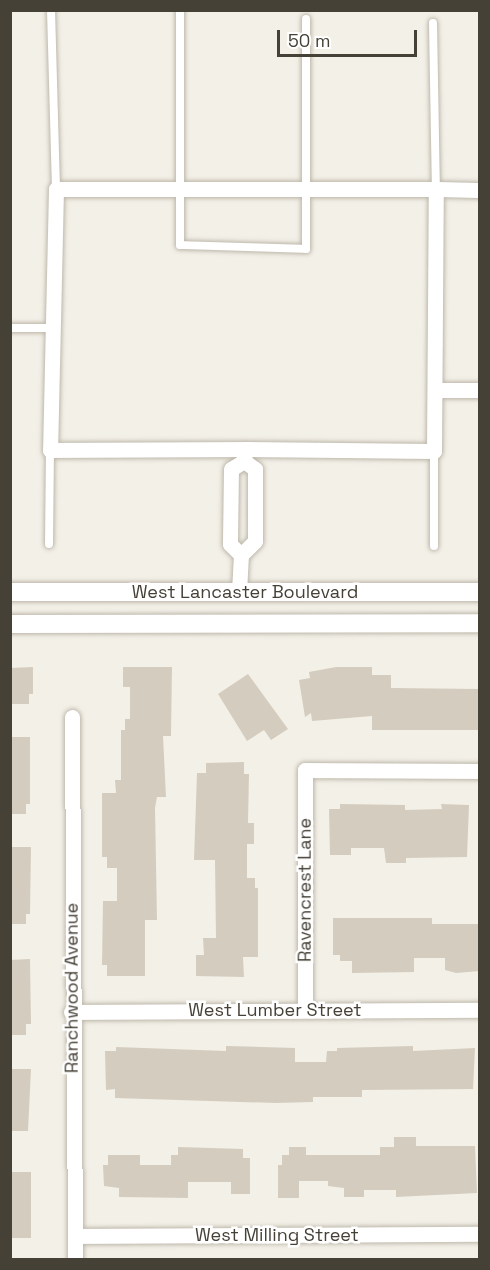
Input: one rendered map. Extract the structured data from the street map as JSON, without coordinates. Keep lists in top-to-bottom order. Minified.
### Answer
{"streets":{"street":["West Lancaster Boulevard","Ravencrest Lane","Ranchwood Avenue","West Lumber Street","West Milling Street"]},"crossings":[["Ravencrest Lane","West Lumber Street"],["Ranchwood Avenue","West Lumber Street"],["Ranchwood Avenue","West Milling Street"]],"scale_bar":"50 m"}
